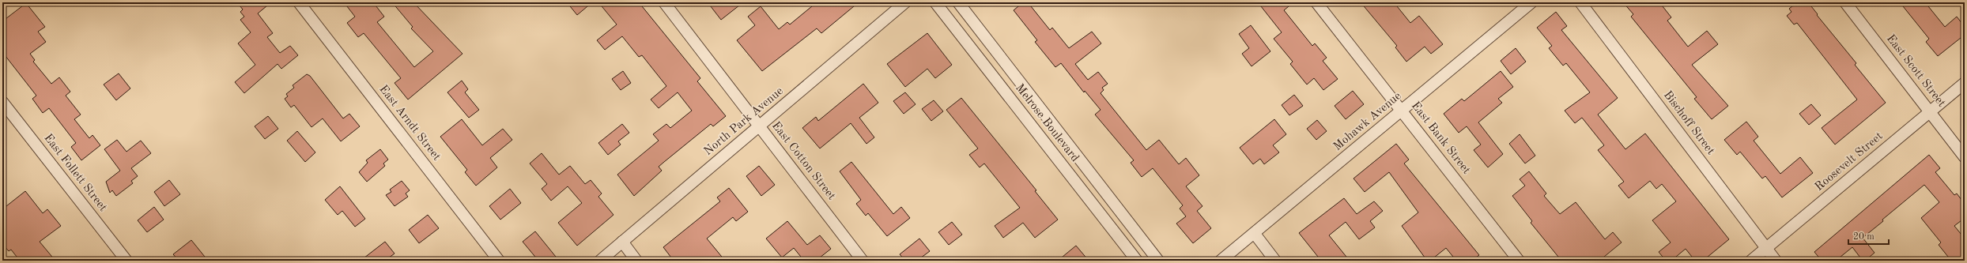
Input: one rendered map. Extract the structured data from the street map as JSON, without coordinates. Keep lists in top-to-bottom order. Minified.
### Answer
{"streets":{"street":["East Scott Street","North Park Avenue","Mohawk Avenue","East Arndt Street","Melrose Boulevard","Bischoff Street","East Bank Street","East Cotton Street","Roosevelt Street","East Follett Street"]},"crossings":[["East Scott Street","Roosevelt Street"],["North Park Avenue","East Cotton Street"],["Mohawk Avenue","East Bank Street"],["Bischoff Street","Roosevelt Street"]],"scale_bar":"20 m"}
